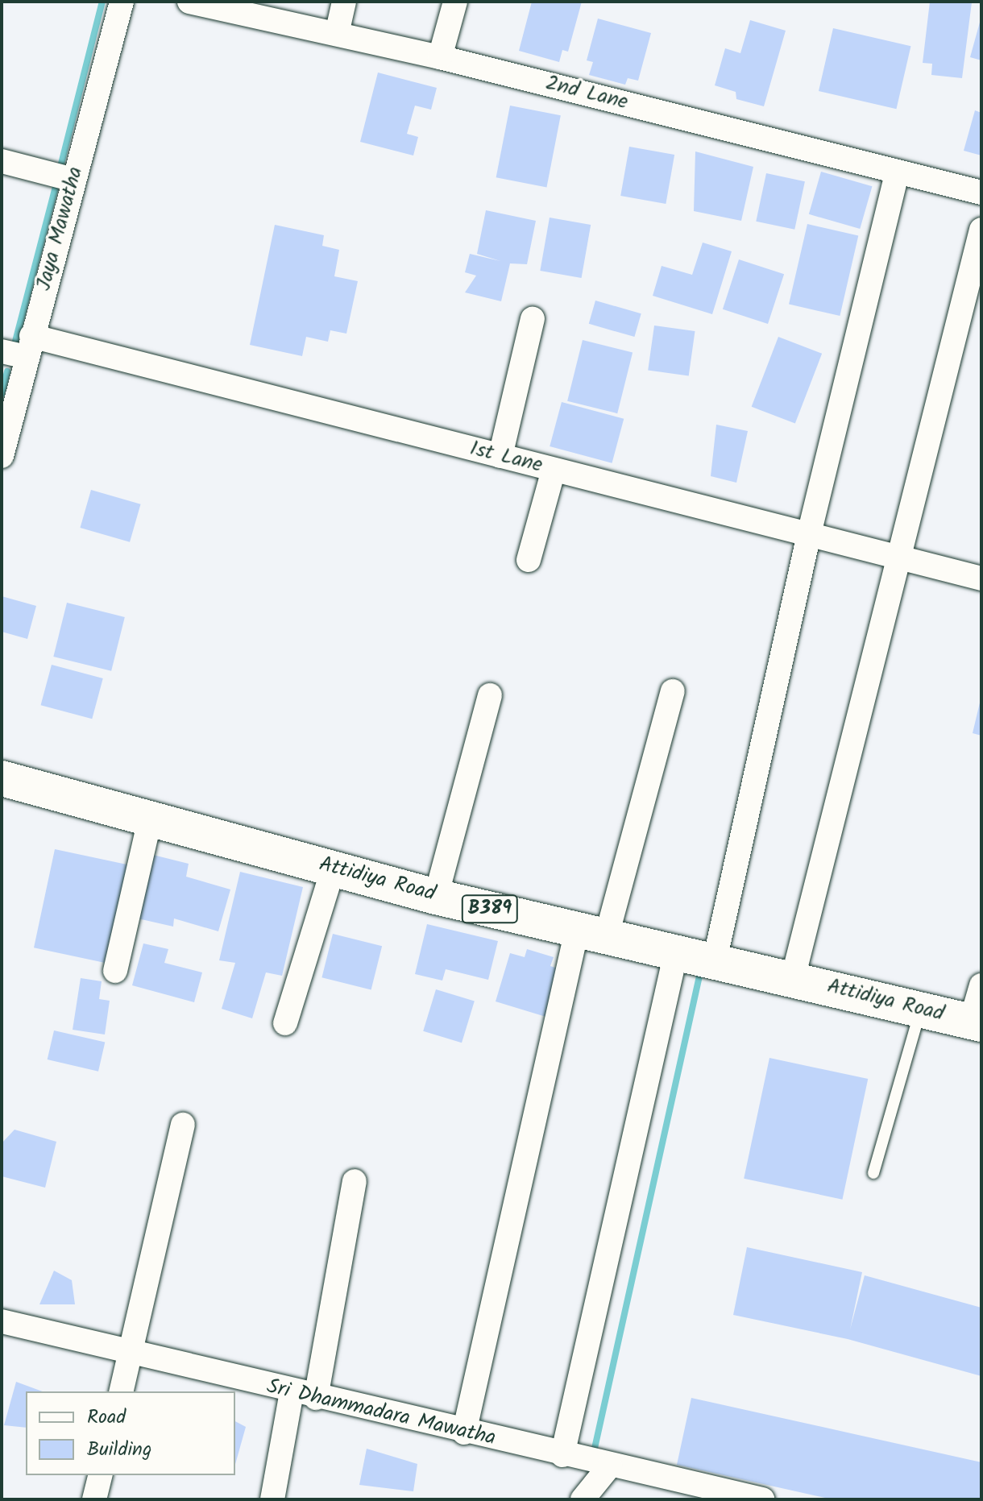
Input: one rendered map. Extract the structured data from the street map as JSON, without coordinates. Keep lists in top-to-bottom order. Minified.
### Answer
{"streets":{"main road":["Attidiya Road","B389"],"street":["2nd Lane","Jaya Mawatha","1st Lane","Sri Dhammadara Mawatha"]},"crossings":[["Jaya Mawatha","1st Lane"]],"legend":["Road","Building"]}
